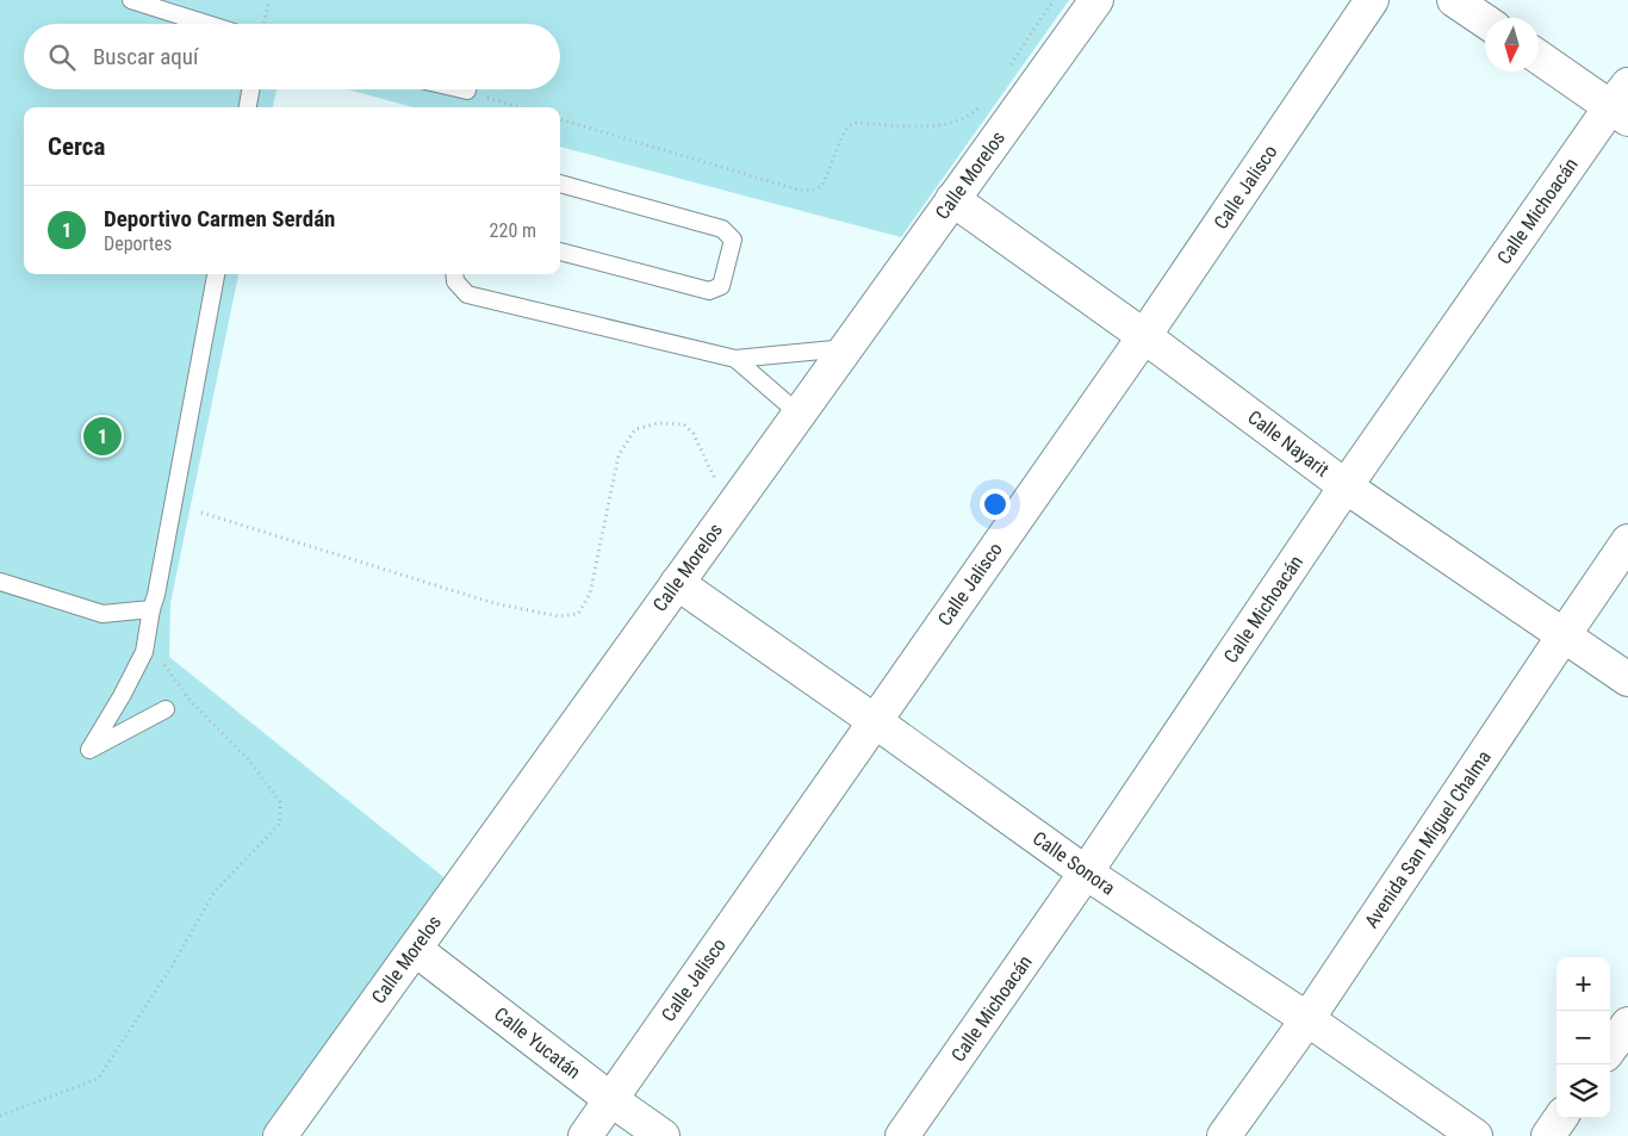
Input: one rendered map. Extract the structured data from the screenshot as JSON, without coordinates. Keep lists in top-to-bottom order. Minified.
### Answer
{"streets":{"street":["Calle Morelos","Calle Jalisco","Calle Michoacán","Calle Nayarit","Avenida San Miguel Chalma","Calle Sonora","Calle Yucatán"]},"crossings":[["Calle Morelos","Calle Nayarit"],["Calle Morelos","Calle Sonora"],["Calle Morelos","Calle Yucatán"],["Calle Jalisco","Calle Nayarit"],["Calle Jalisco","Calle Sonora"],["Calle Jalisco","Calle Yucatán"],["Calle Michoacán","Calle Nayarit"],["Calle Michoacán","Calle Sonora"],["Calle Nayarit","Avenida San Miguel Chalma"],["Avenida San Miguel Chalma","Calle Sonora"]],"north":"bottom","page":{"search":"Buscar aquí","heading":"Cerca","list":[{"mark":"1","name":"Deportivo Carmen Serdán","note":"Deportes","value":"220 m"}],"pins":"1","map_buttons":["+","−"]}}
